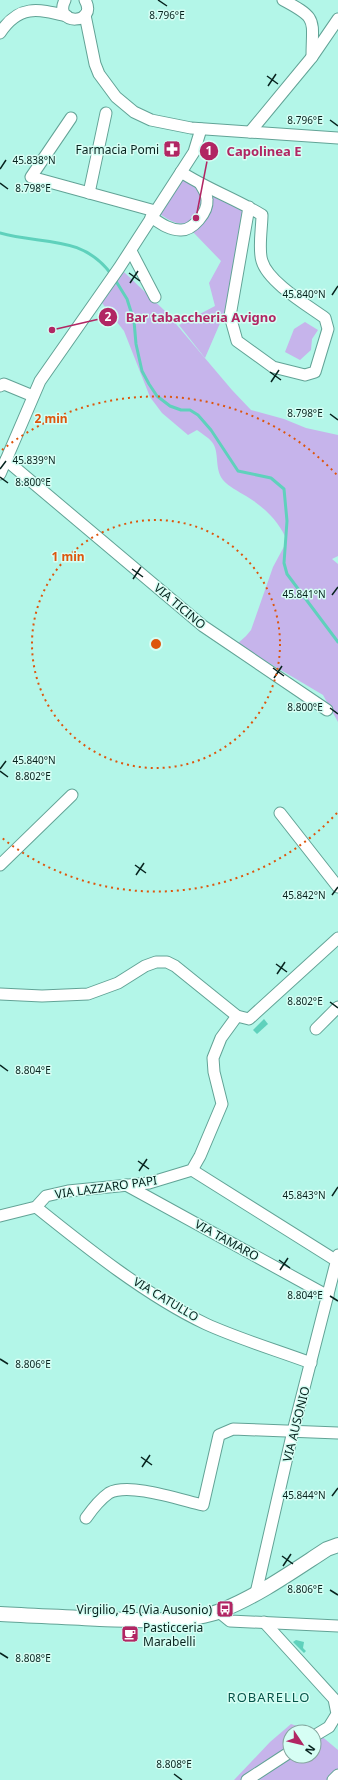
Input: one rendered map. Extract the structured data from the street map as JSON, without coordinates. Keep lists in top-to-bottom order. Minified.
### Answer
{"streets":{"street":["VIA TICINO","VIA LAZZARO PAPI","VIA TAMARO","VIA CATULLO","VIA AUSONIO"]},"crossings":[["VIA LAZZARO PAPI","VIA TAMARO"],["VIA LAZZARO PAPI","VIA CATULLO"],["VIA TAMARO","VIA AUSONIO"],["VIA CATULLO","VIA AUSONIO"]],"districts":["ROBARELLO"],"places":{"pharmacy":["Farmacia Pomi"],"other":["Capolinea E","Bar tabaccheria Avigno"],"bus stop":["Virgilio, 45 (Via Ausonio)"],"cafe":["Pasticceria Marabelli"]},"north":"bottom right","coordinates":["8.796°E","45.838°N","8.798°E","45.840°N","45.839°N","8.800°E","45.841°N","8.802°E","45.842°N","8.804°E","45.843°N","8.806°E","45.844°N","8.808°E"],"rings":["2 min","1 min"]}
